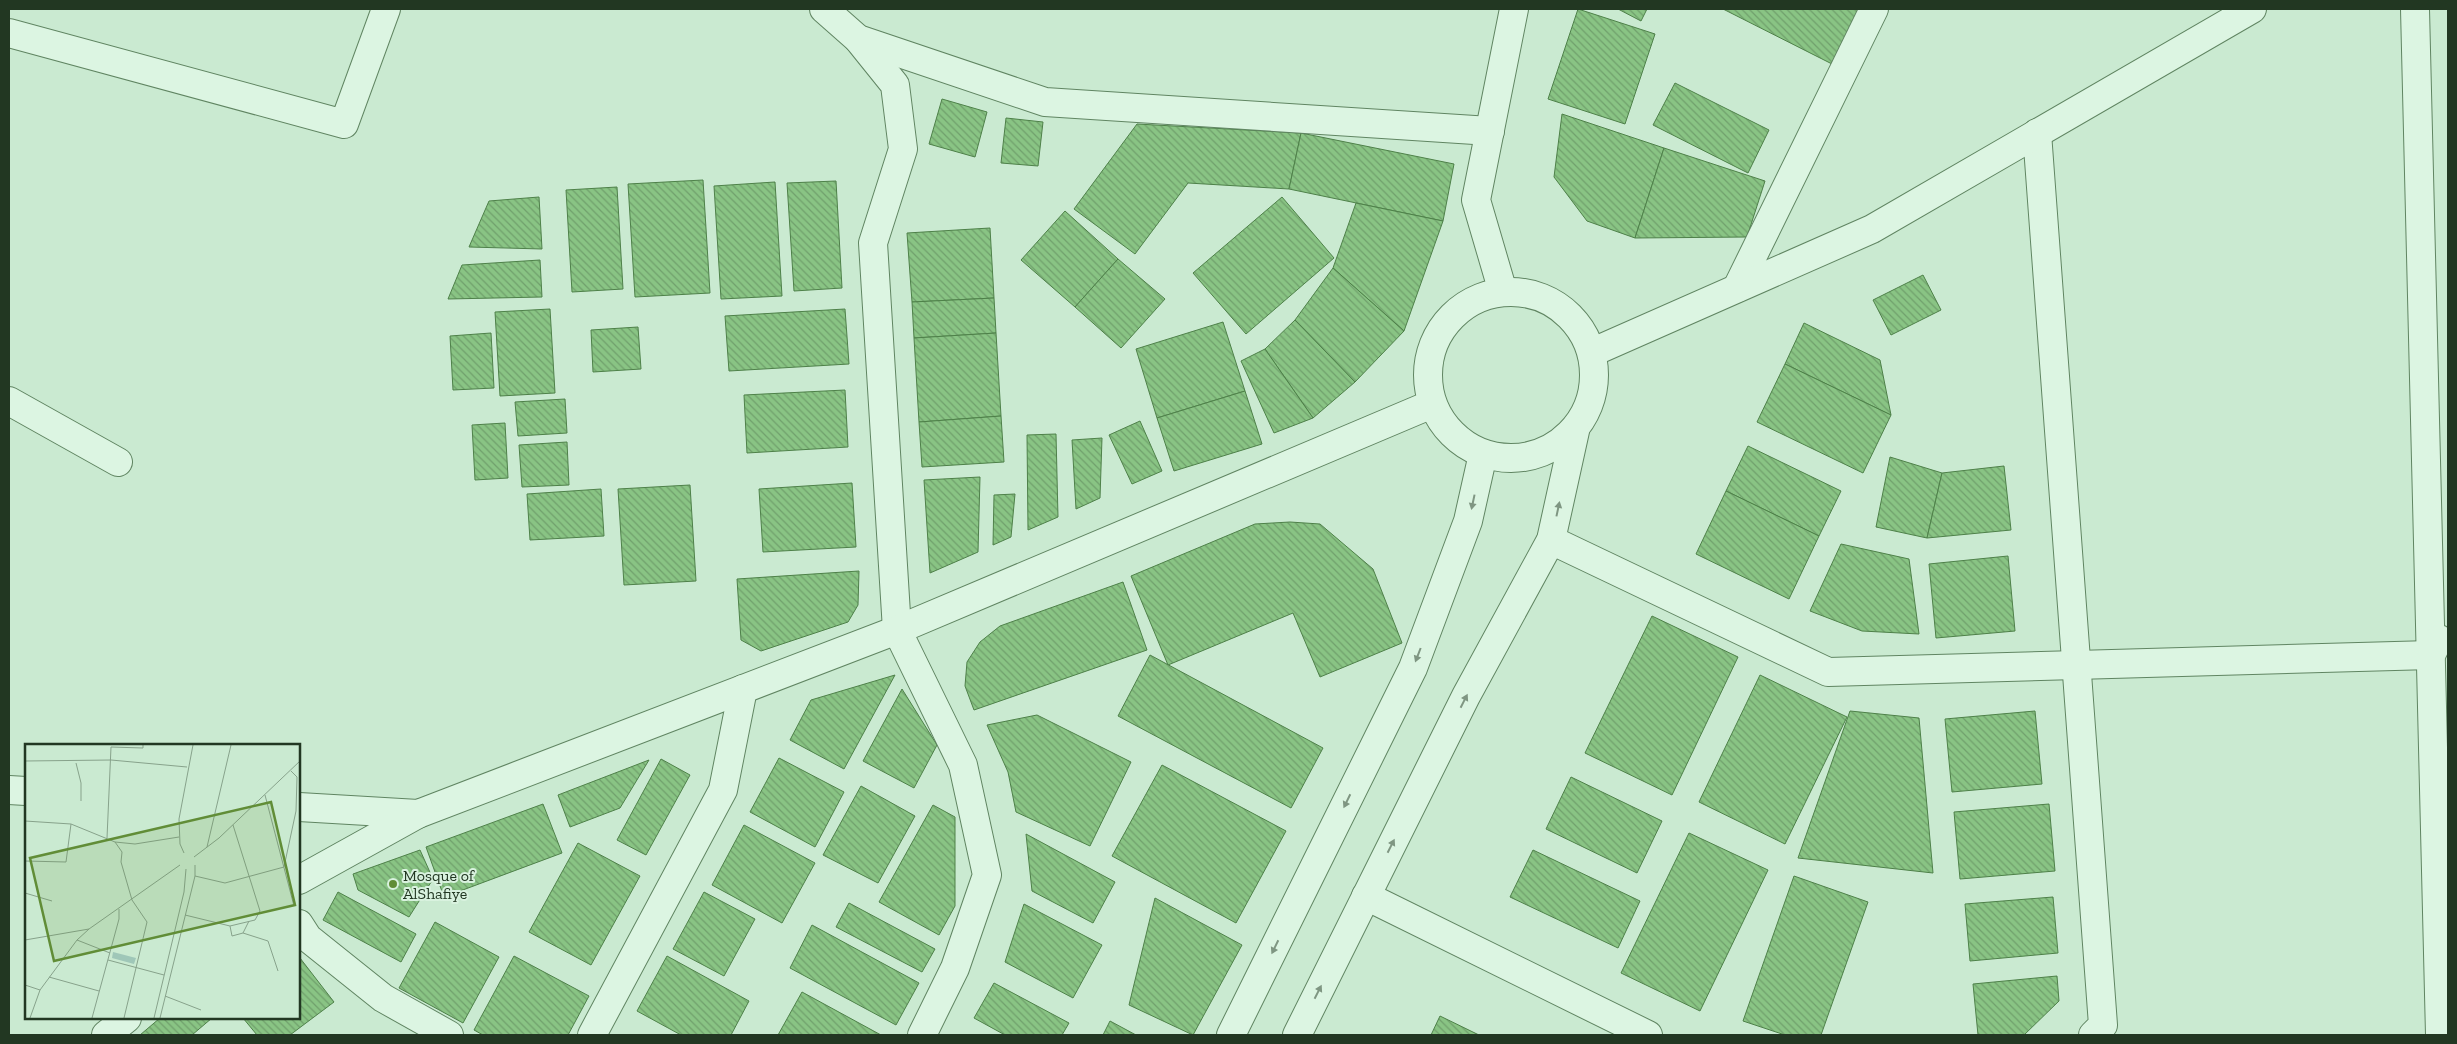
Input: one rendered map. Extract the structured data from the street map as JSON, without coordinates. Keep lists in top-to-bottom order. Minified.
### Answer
{"places":["Mosque of AlShafiye"]}
